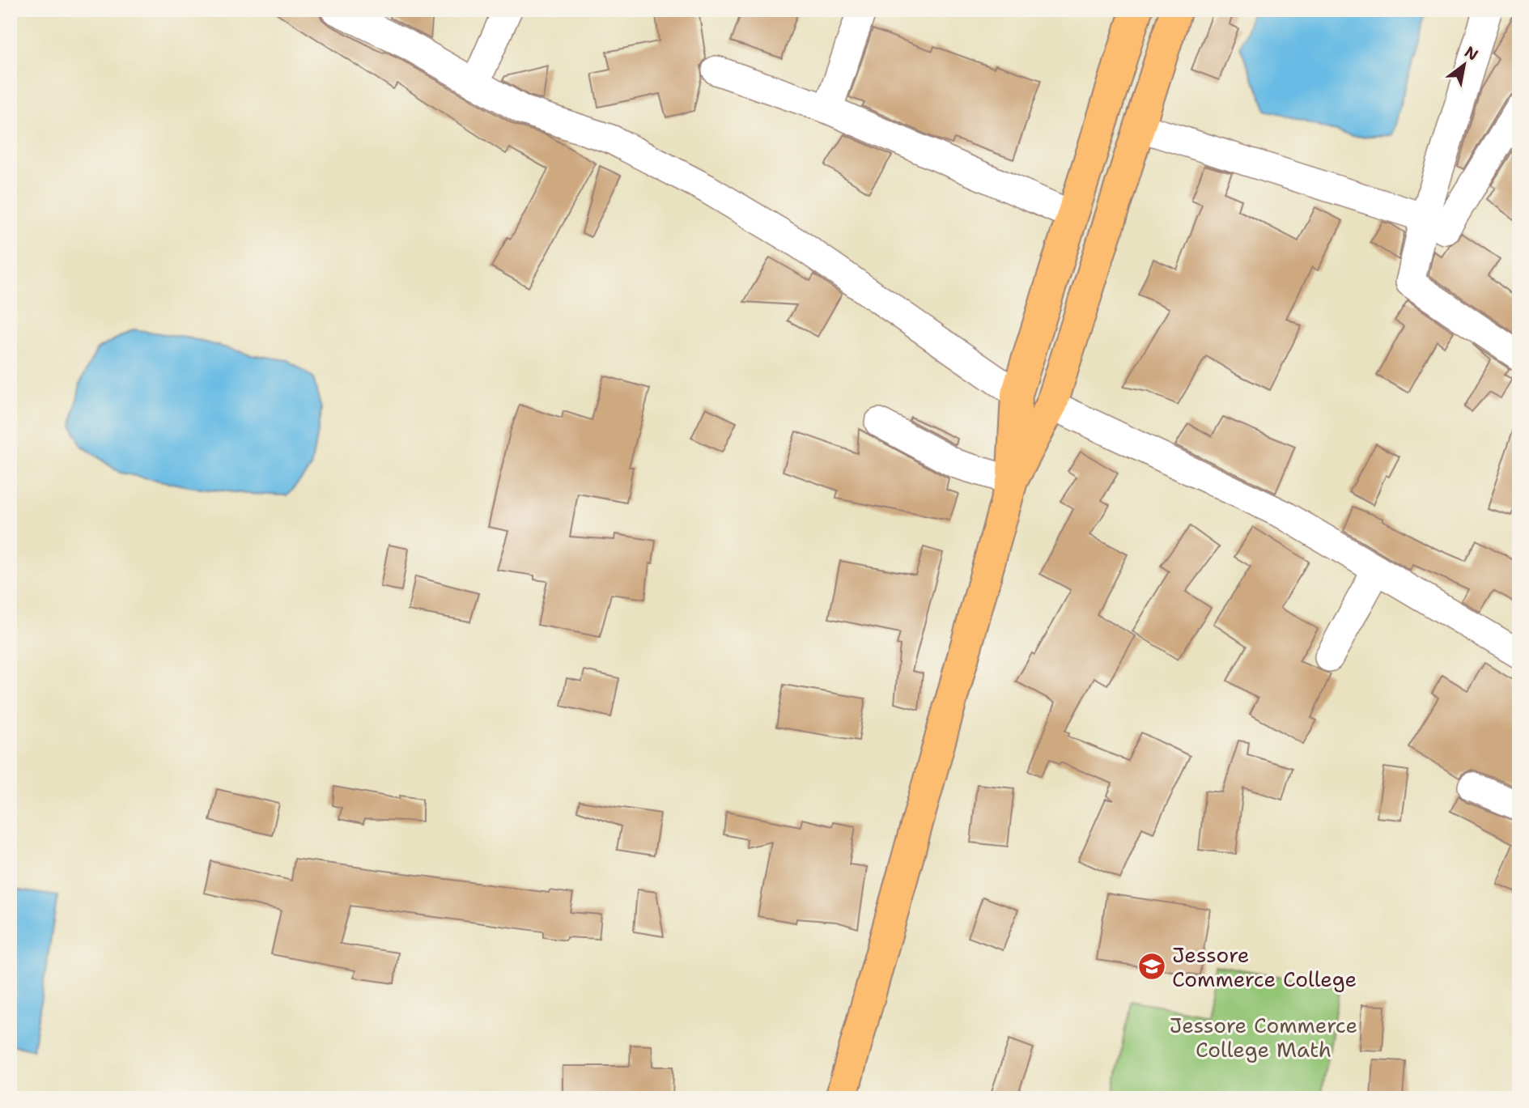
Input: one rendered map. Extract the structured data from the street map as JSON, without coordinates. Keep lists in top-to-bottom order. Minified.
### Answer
{"parks":["Jessore Commerce College Math"],"places":{"school or university":["Jessore Commerce College"]},"north":"top right"}
